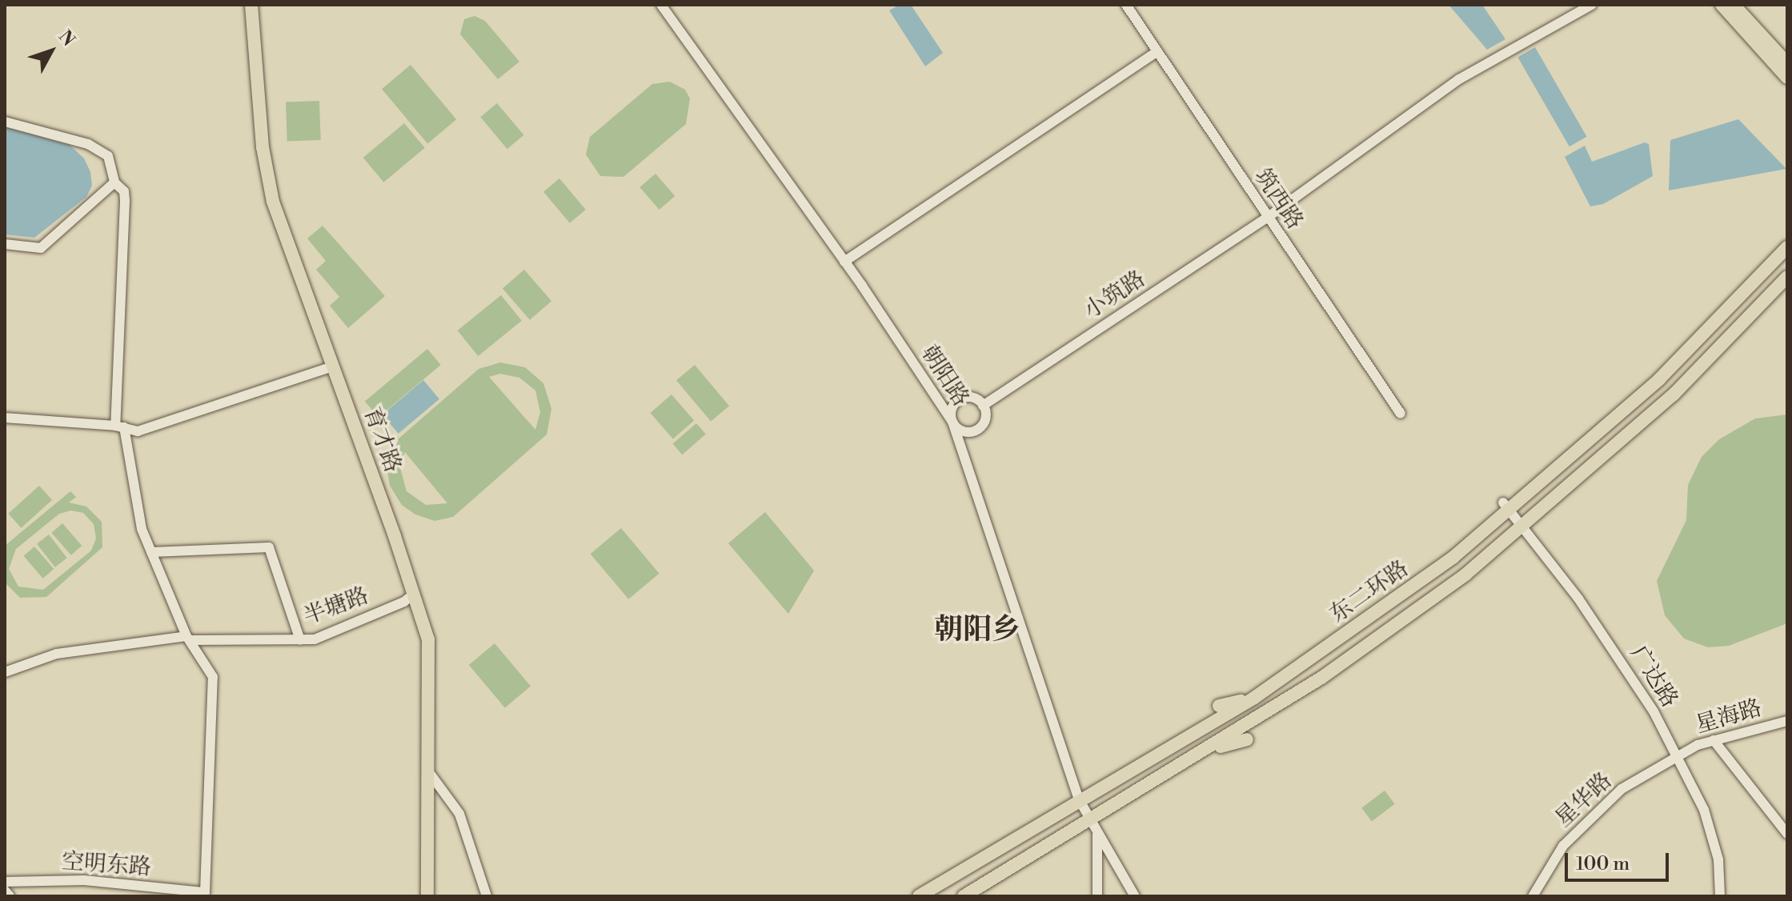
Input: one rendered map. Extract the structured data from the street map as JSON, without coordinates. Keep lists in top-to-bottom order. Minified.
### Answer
{"streets":{"main road":["育才路","东二环路"],"street":["筑西路","小筑路","朝阳路","半塘路","广达路","星海路","星华路","空明东路"]},"crossings":[["筑西路","小筑路"],["小筑路","朝阳路"],["朝阳路","东二环路"],["育才路","半塘路"],["东二环路","广达路"],["广达路","星海路"],["广达路","星华路"],["星海路","星华路"]],"districts":["朝阳乡"],"scale_bar":"100 m","north":"top right"}
